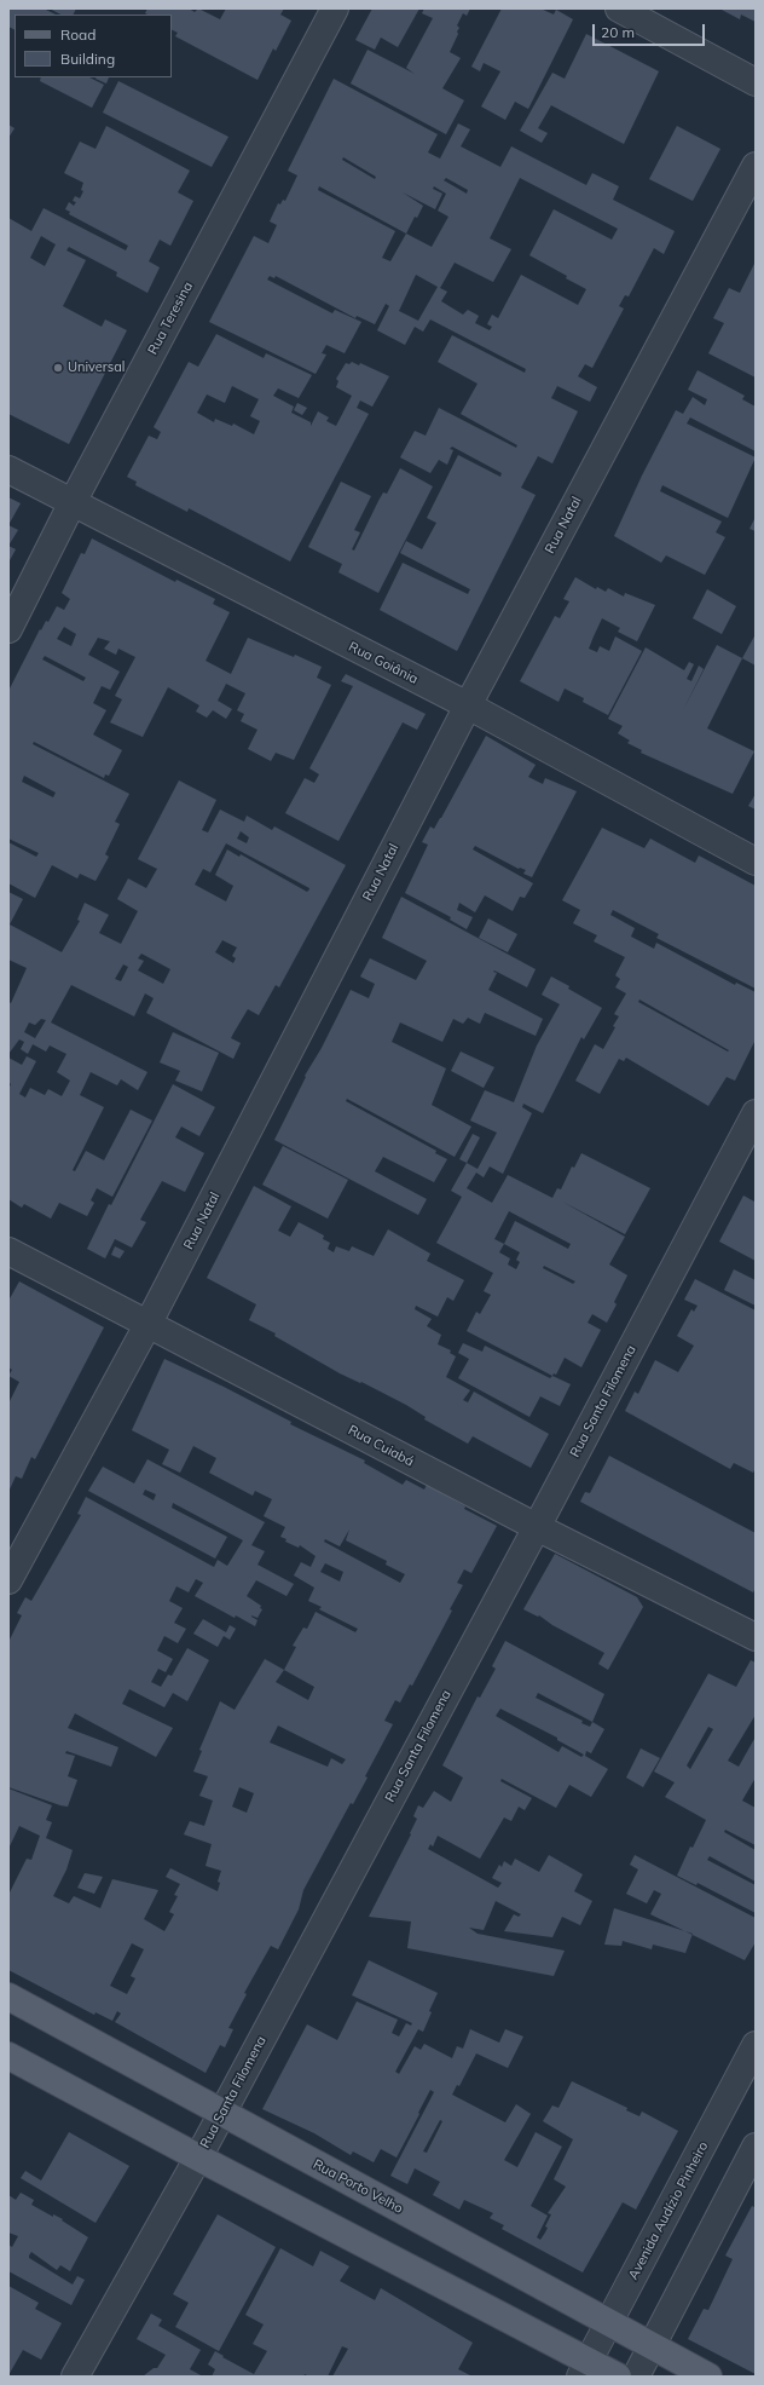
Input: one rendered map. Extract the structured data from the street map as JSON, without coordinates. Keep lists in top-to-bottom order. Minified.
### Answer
{"streets":{"main road":["Rua Porto Velho"],"street":["Rua Teresina","Rua Natal","Rua Goiânia","Rua Santa Filomena","Rua Cuiabá","Avenida Audízio Pinheiro"]},"crossings":[["Rua Teresina","Rua Goiânia"],["Rua Natal","Rua Goiânia"],["Rua Natal","Rua Cuiabá"],["Rua Santa Filomena","Rua Cuiabá"],["Rua Santa Filomena","Rua Porto Velho"],["Rua Porto Velho","Avenida Audízio Pinheiro"]],"places":["Universal"],"legend":["Road","Building"],"scale_bar":"20 m"}
